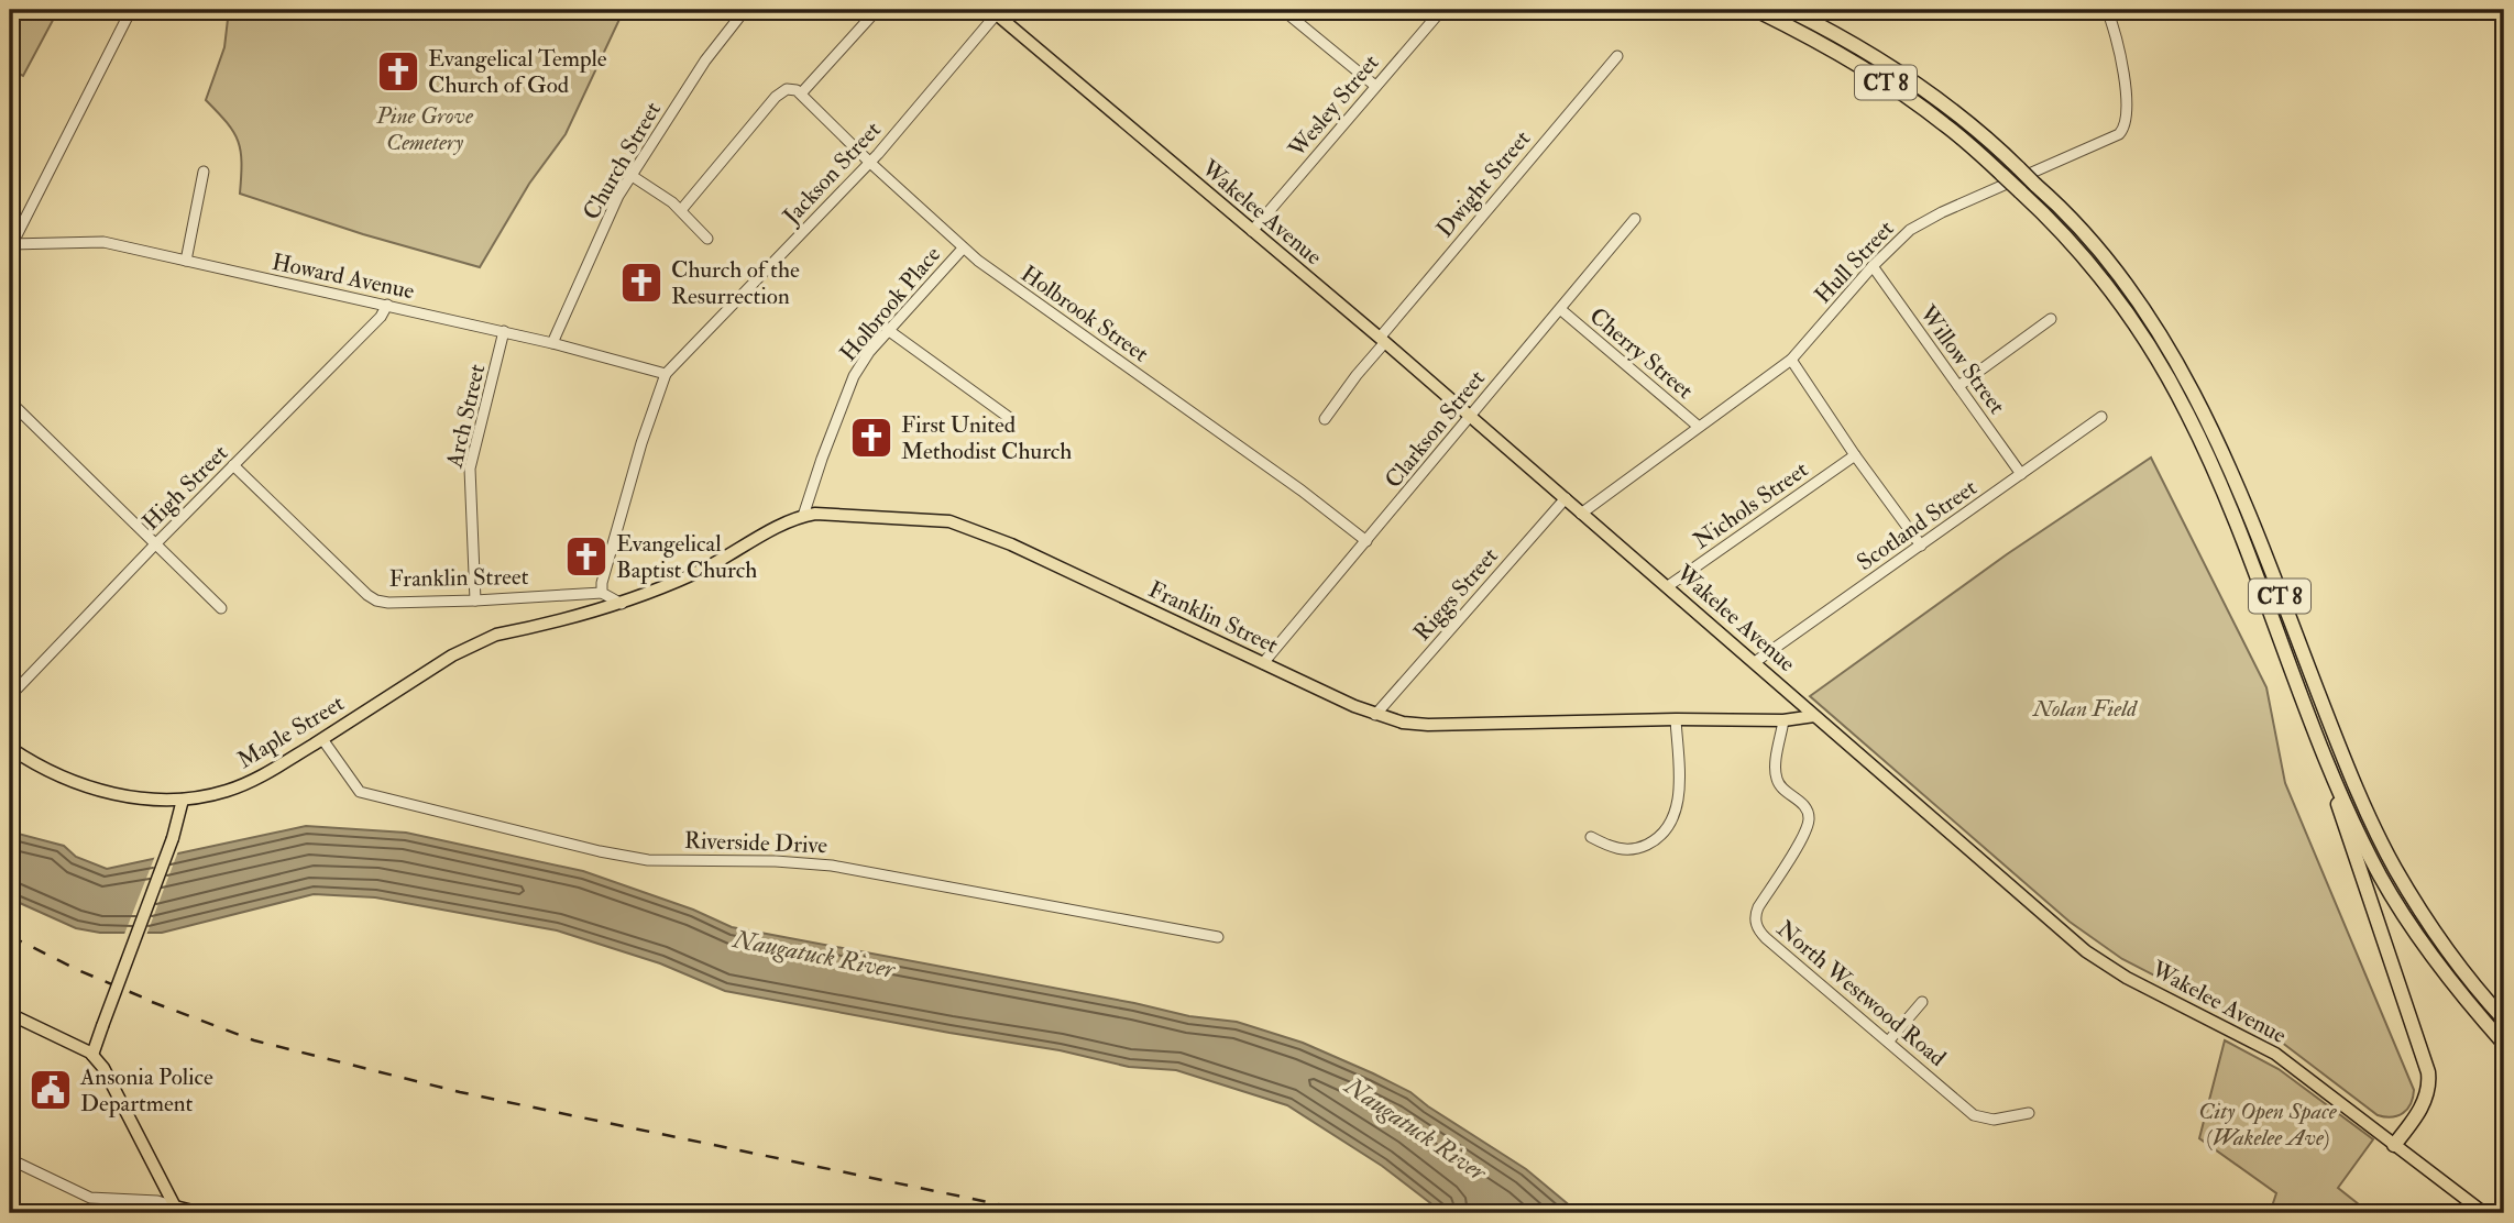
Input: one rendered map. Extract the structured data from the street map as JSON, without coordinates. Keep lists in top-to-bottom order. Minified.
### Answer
{"streets":{"highway":["CT 8"],"main road":["Wakelee Avenue","Franklin Street","Maple Street"],"street":["Wesley Street","Church Street","Jackson Street","Dwight Street","Hull Street","Howard Avenue","Holbrook Place","Holbrook Street","Cherry Street","Willow Street","Arch Street","Clarkson Street","High Street","Nichols Street","Scotland Street","Riggs Street","Riverside Drive","North Westwood Road"]},"crossings":[["Wesley Street","Wakelee Avenue"],["Church Street","Howard Avenue"],["Jackson Street","Wakelee Avenue"],["Jackson Street","Howard Avenue"],["Jackson Street","Holbrook Street"],["Jackson Street","Franklin Street"],["Dwight Street","Wakelee Avenue"],["Wakelee Avenue","Hull Street"],["Wakelee Avenue","Clarkson Street"],["Wakelee Avenue","Nichols Street"],["Wakelee Avenue","Scotland Street"],["Wakelee Avenue","Franklin Street"],["Wakelee Avenue","Riggs Street"],["Hull Street","Cherry Street"],["Hull Street","Willow Street"],["Howard Avenue","Arch Street"],["Howard Avenue","High Street"],["Holbrook Place","Holbrook Street"],["Holbrook Place","Franklin Street"],["Holbrook Street","Clarkson Street"],["Cherry Street","Clarkson Street"],["Willow Street","Scotland Street"],["Arch Street","Franklin Street"],["Clarkson Street","Franklin Street"],["High Street","Franklin Street"],["Franklin Street","Riggs Street"],["Franklin Street","Maple Street"],["Franklin Street","North Westwood Road"],["Maple Street","Riverside Drive"]],"water":["Naugatuck River"],"parks":["Pine Grove Cemetery","Nolan Field","City Open Space (Wakelee Ave)"],"places":{"church":["Evangelical Temple Church of God","Church of the Resurrection","First United Methodist Church","Evangelical Baptist Church"],"public building":["Ansonia Police Department"]}}
